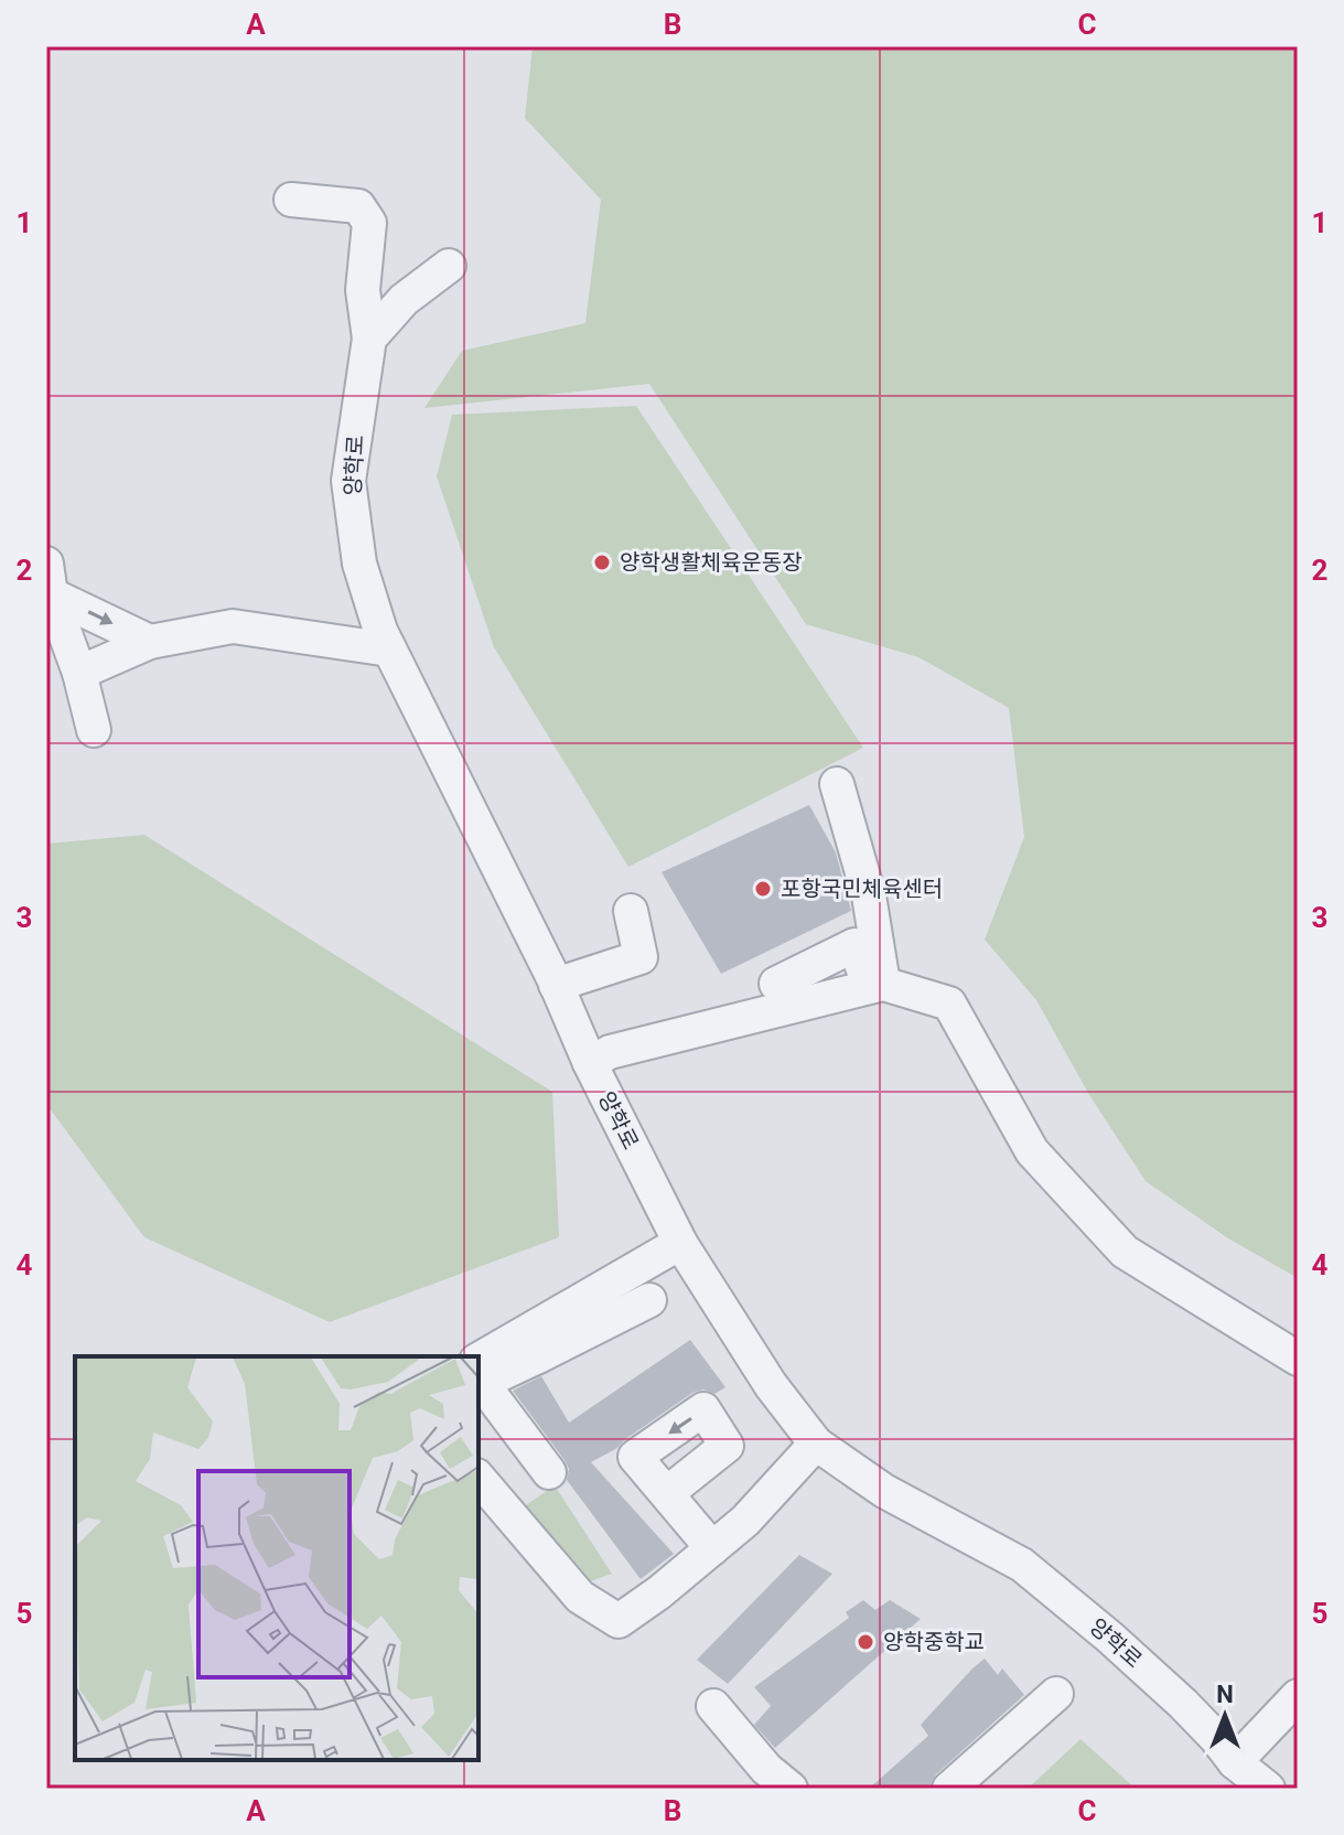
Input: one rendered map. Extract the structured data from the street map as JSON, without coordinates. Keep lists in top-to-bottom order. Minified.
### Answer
{"streets":{"street":["양학로"]},"places":["양학생활체육운동장","포항국민체육센터","양학중학교"],"north":"top","grid":{"columns":["A","B","C"],"rows":["1","2","3","4","5"]}}
